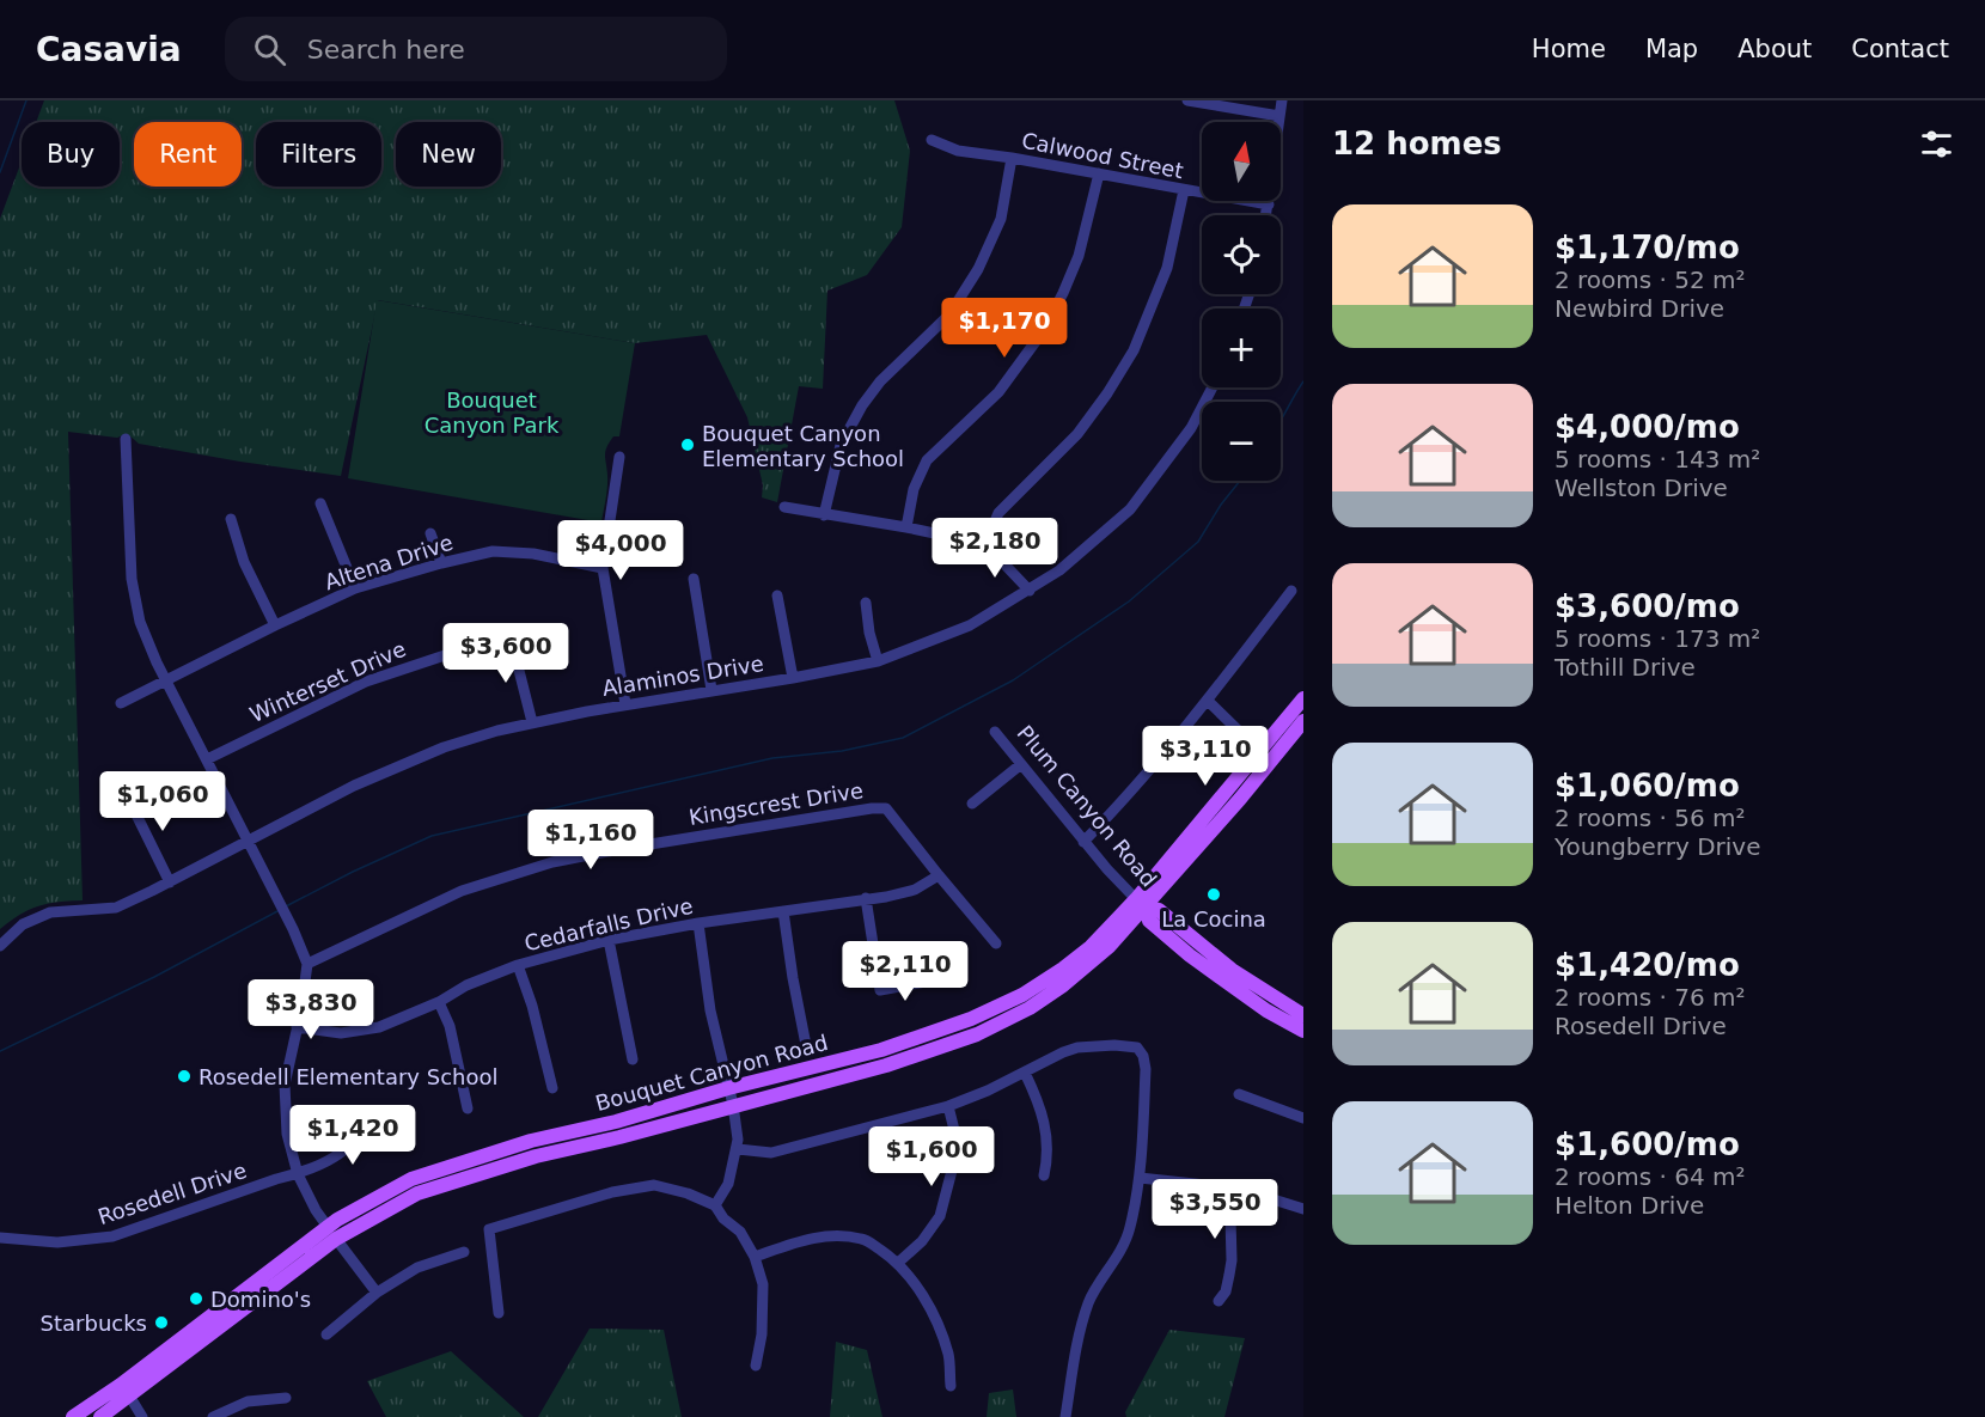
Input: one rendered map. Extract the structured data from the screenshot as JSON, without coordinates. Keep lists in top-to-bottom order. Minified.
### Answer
{"streets":{"main road":["Plum Canyon Road","Bouquet Canyon Road"],"street":["Calwood Street","Altena Drive","Alaminos Drive","Winterset Drive","Kingscrest Drive","Cedarfalls Drive","Rosedell Drive"]},"crossings":[["Alaminos Drive","Winterset Drive"],["Kingscrest Drive","Cedarfalls Drive"],["Plum Canyon Road","Bouquet Canyon Road"]],"parks":["Bouquet Canyon Park"],"places":["Bouquet Canyon Elementary School","La Cocina","Rosedell Elementary School","Domino's","Starbucks"],"north":"top","page":{"header":"Casavia","search":"Search here","nav":["Home","Map","About","Contact"],"heading":"12 homes","map_buttons":["+","−"],"chip":["Buy","Rent","Filters","New"],"list":[{"name":"$1,170/mo","note":"2 rooms · 52 m² · Newbird Drive"},{"name":"$4,000/mo","note":"5 rooms · 143 m² · Wellston Drive"},{"name":"$3,600/mo","note":"5 rooms · 173 m² · Tothill Drive"},{"name":"$1,060/mo","note":"2 rooms · 56 m² · Youngberry Drive"},{"name":"$1,420/mo","note":"2 rooms · 76 m² · Rosedell Drive"},{"name":"$1,600/mo","note":"2 rooms · 64 m² · Helton Drive"}],"price":["$1,170","$2,180","$4,000","$3,600","$3,110","$1,060","$1,160","$2,110","$3,830","$1,420","$1,600","$3,550"]}}
